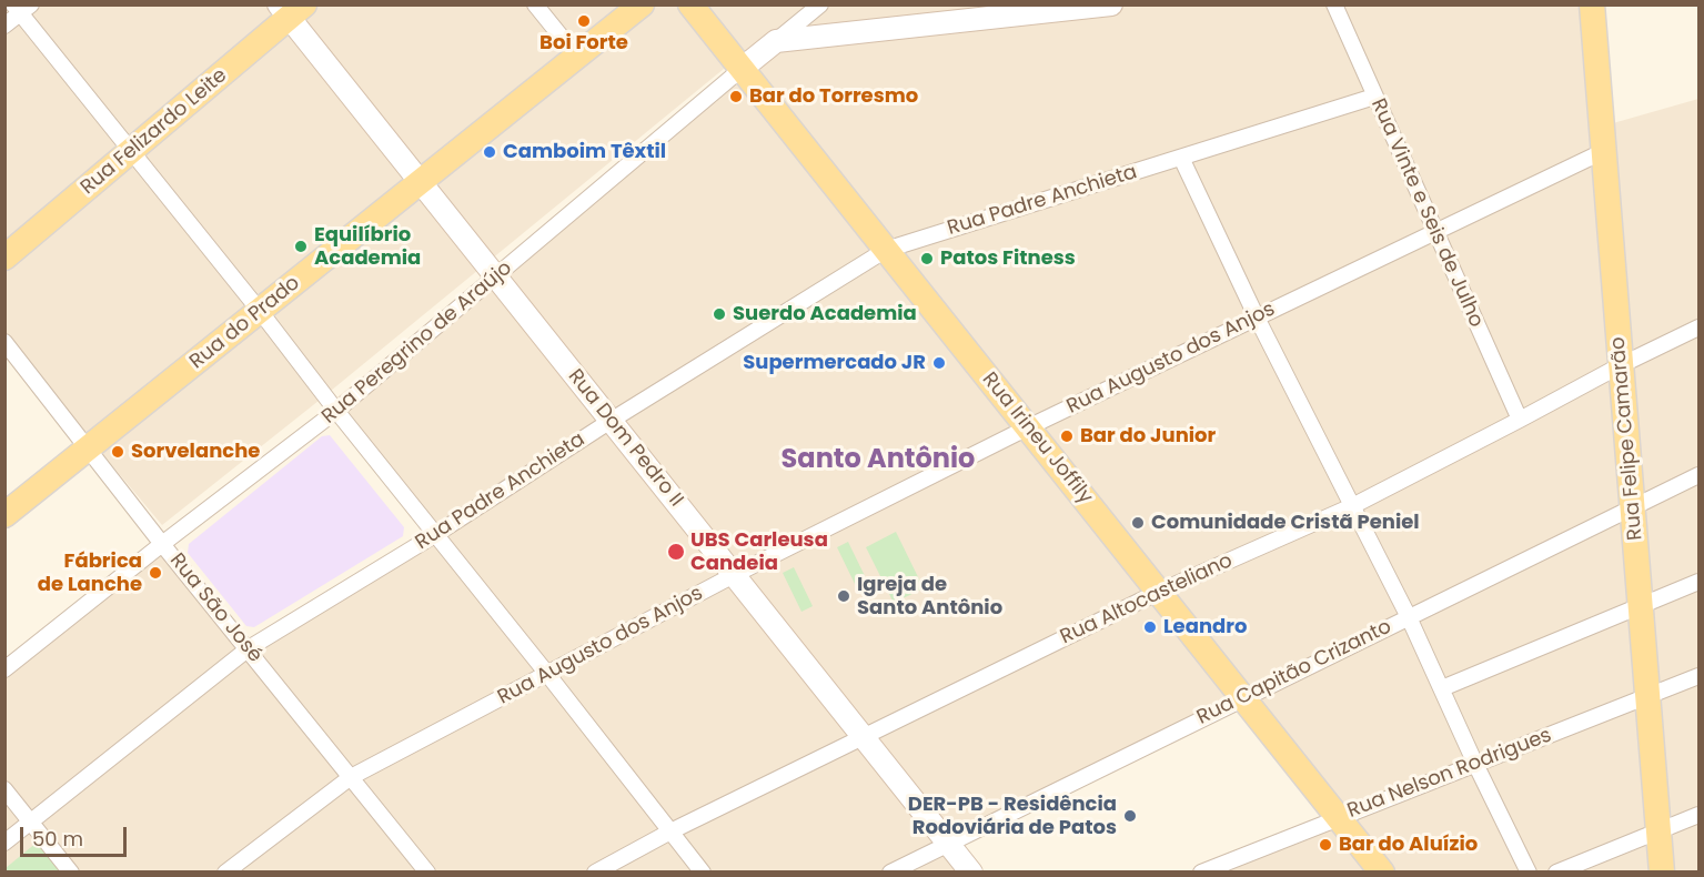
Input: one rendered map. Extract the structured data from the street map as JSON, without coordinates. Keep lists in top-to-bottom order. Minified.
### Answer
{"streets":{"main road":["Rua Felizardo Leite","Rua do Prado","Rua Irineu Joffily","Rua Felipe Camarão"],"street":["Rua Padre Anchieta","Rua Vinte e Seis de Julho","Rua Peregrino de Araújo","Rua Augusto dos Anjos","Rua Dom Pedro II","Rua Altocasteliano","Rua São José","Rua Capitão Crizanto","Rua Nelson Rodrigues"]},"crossings":[["Rua Felizardo Leite","Rua Dom Pedro II"],["Rua Padre Anchieta","Rua Vinte e Seis de Julho"],["Rua Padre Anchieta","Rua Dom Pedro II"],["Rua Padre Anchieta","Rua Irineu Joffily"],["Rua Padre Anchieta","Rua São José"],["Rua Vinte e Seis de Julho","Rua Augusto dos Anjos"],["Rua Vinte e Seis de Julho","Rua Altocasteliano"],["Rua do Prado","Rua Dom Pedro II"],["Rua do Prado","Rua São José"],["Rua Peregrino de Araújo","Rua Dom Pedro II"],["Rua Peregrino de Araújo","Rua Irineu Joffily"],["Rua Peregrino de Araújo","Rua São José"],["Rua Augusto dos Anjos","Rua Dom Pedro II"],["Rua Augusto dos Anjos","Rua Irineu Joffily"],["Rua Augusto dos Anjos","Rua Felipe Camarão"],["Rua Augusto dos Anjos","Rua São José"],["Rua Dom Pedro II","Rua Altocasteliano"],["Rua Dom Pedro II","Rua Capitão Crizanto"],["Rua Irineu Joffily","Rua Altocasteliano"],["Rua Irineu Joffily","Rua Capitão Crizanto"],["Rua Irineu Joffily","Rua Nelson Rodrigues"],["Rua Felipe Camarão","Rua Altocasteliano"],["Rua Felipe Camarão","Rua Capitão Crizanto"],["Rua Felipe Camarão","Rua Nelson Rodrigues"]],"districts":["Santo Antônio"],"places":["Boi Forte","Bar do Torresmo","Camboim Têxtil","Equilíbrio Academia","Patos Fitness","Suerdo Academia","Supermercado JR","Bar do Junior","Sorvelanche","Comunidade Cristã Peniel","UBS Carleusa Candeia","Fábrica de Lanche","Igreja de Santo Antônio","Leandro","DER-PB - Residência Rodoviária de Patos","Bar do Aluízio"],"scale_bar":"50 m"}
